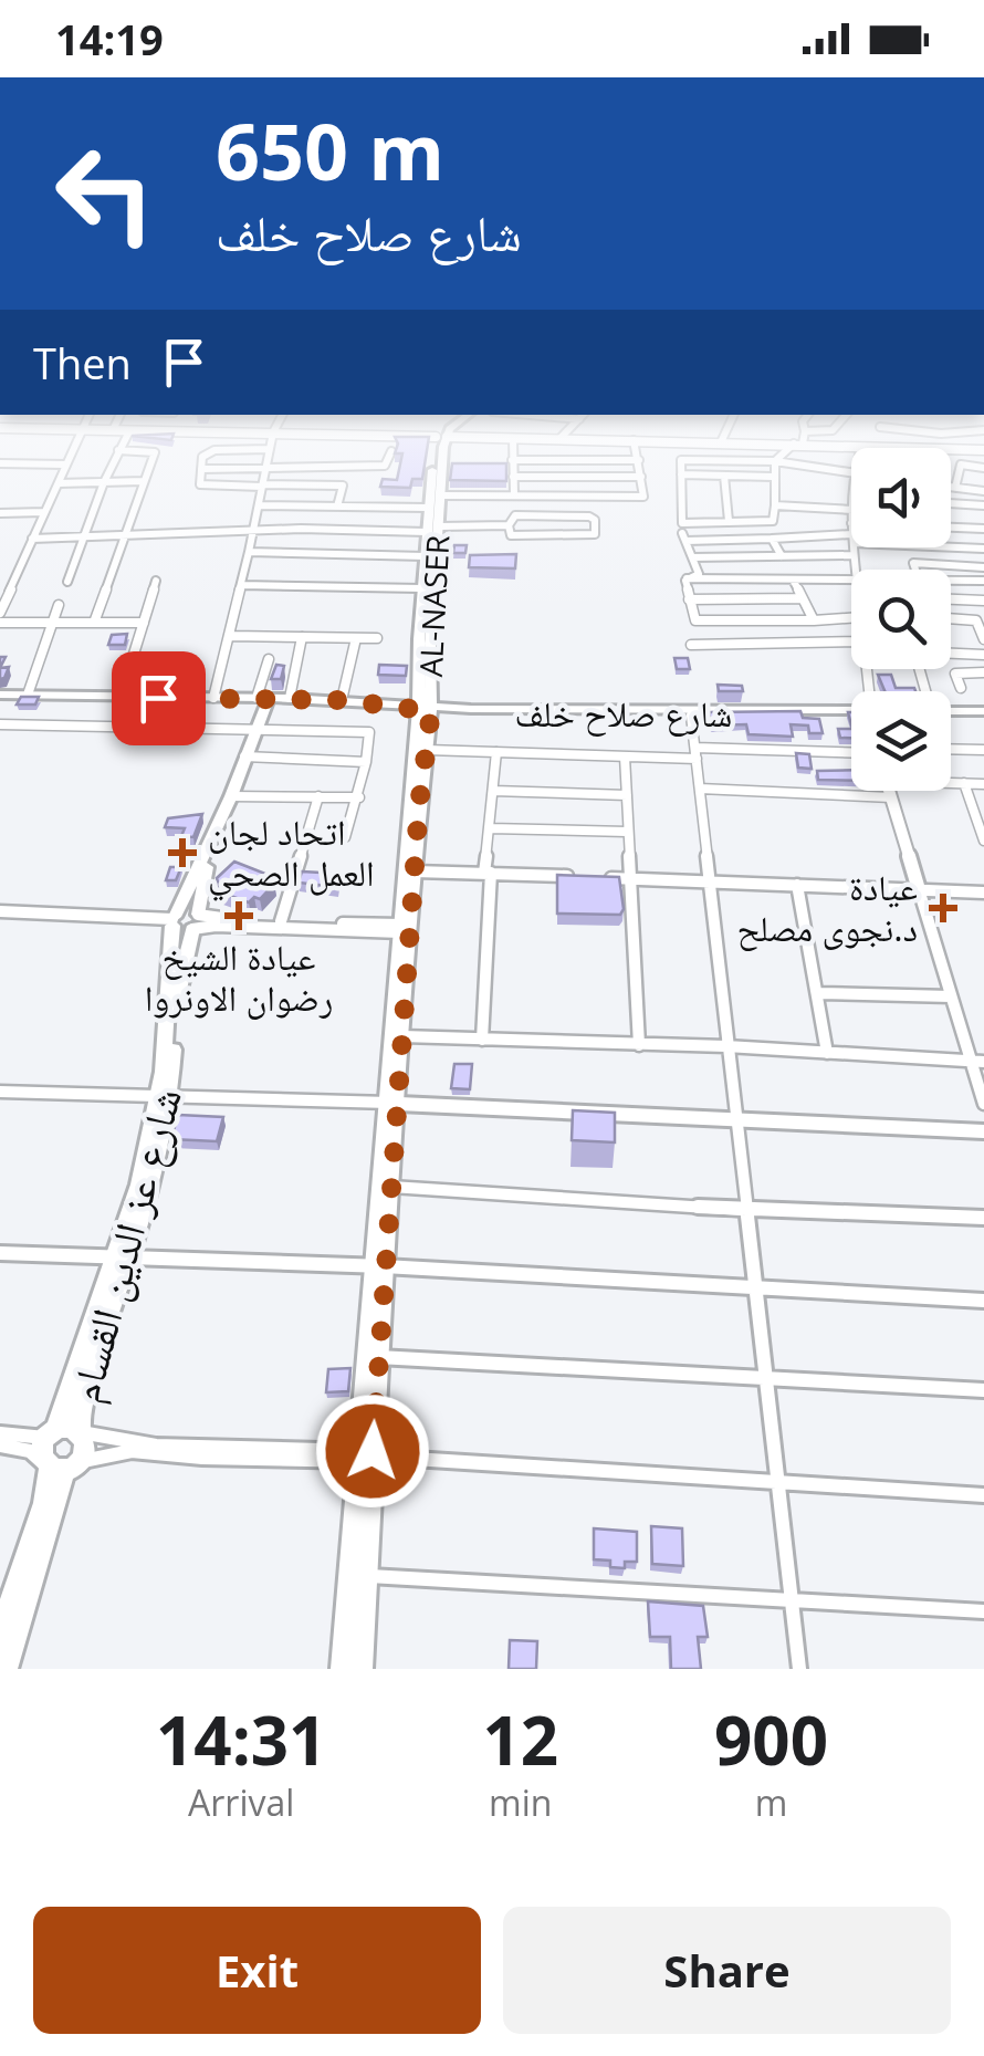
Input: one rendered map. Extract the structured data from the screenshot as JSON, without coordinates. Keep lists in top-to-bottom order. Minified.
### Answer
{"streets":{"main road":["AL-NASER","شارع صلاح خلف","شارع عز الدين القسام"]},"crossings":[["AL-NASER","شارع صلاح خلف"],["شارع صلاح خلف","شارع عز الدين القسام"]],"places":{"health":["اتحاد لجان العمل الصحي","عيادة د.نجوى مصلح","عيادة الشيخ رضوان الاونروا"]},"page":{"status":"14:19","turn":["650 m","شارع صلاح خلف"],"then":"Then","eta":["14:31","Arrival","12","min","900","m"],"buttons":["Exit","Share"]}}
